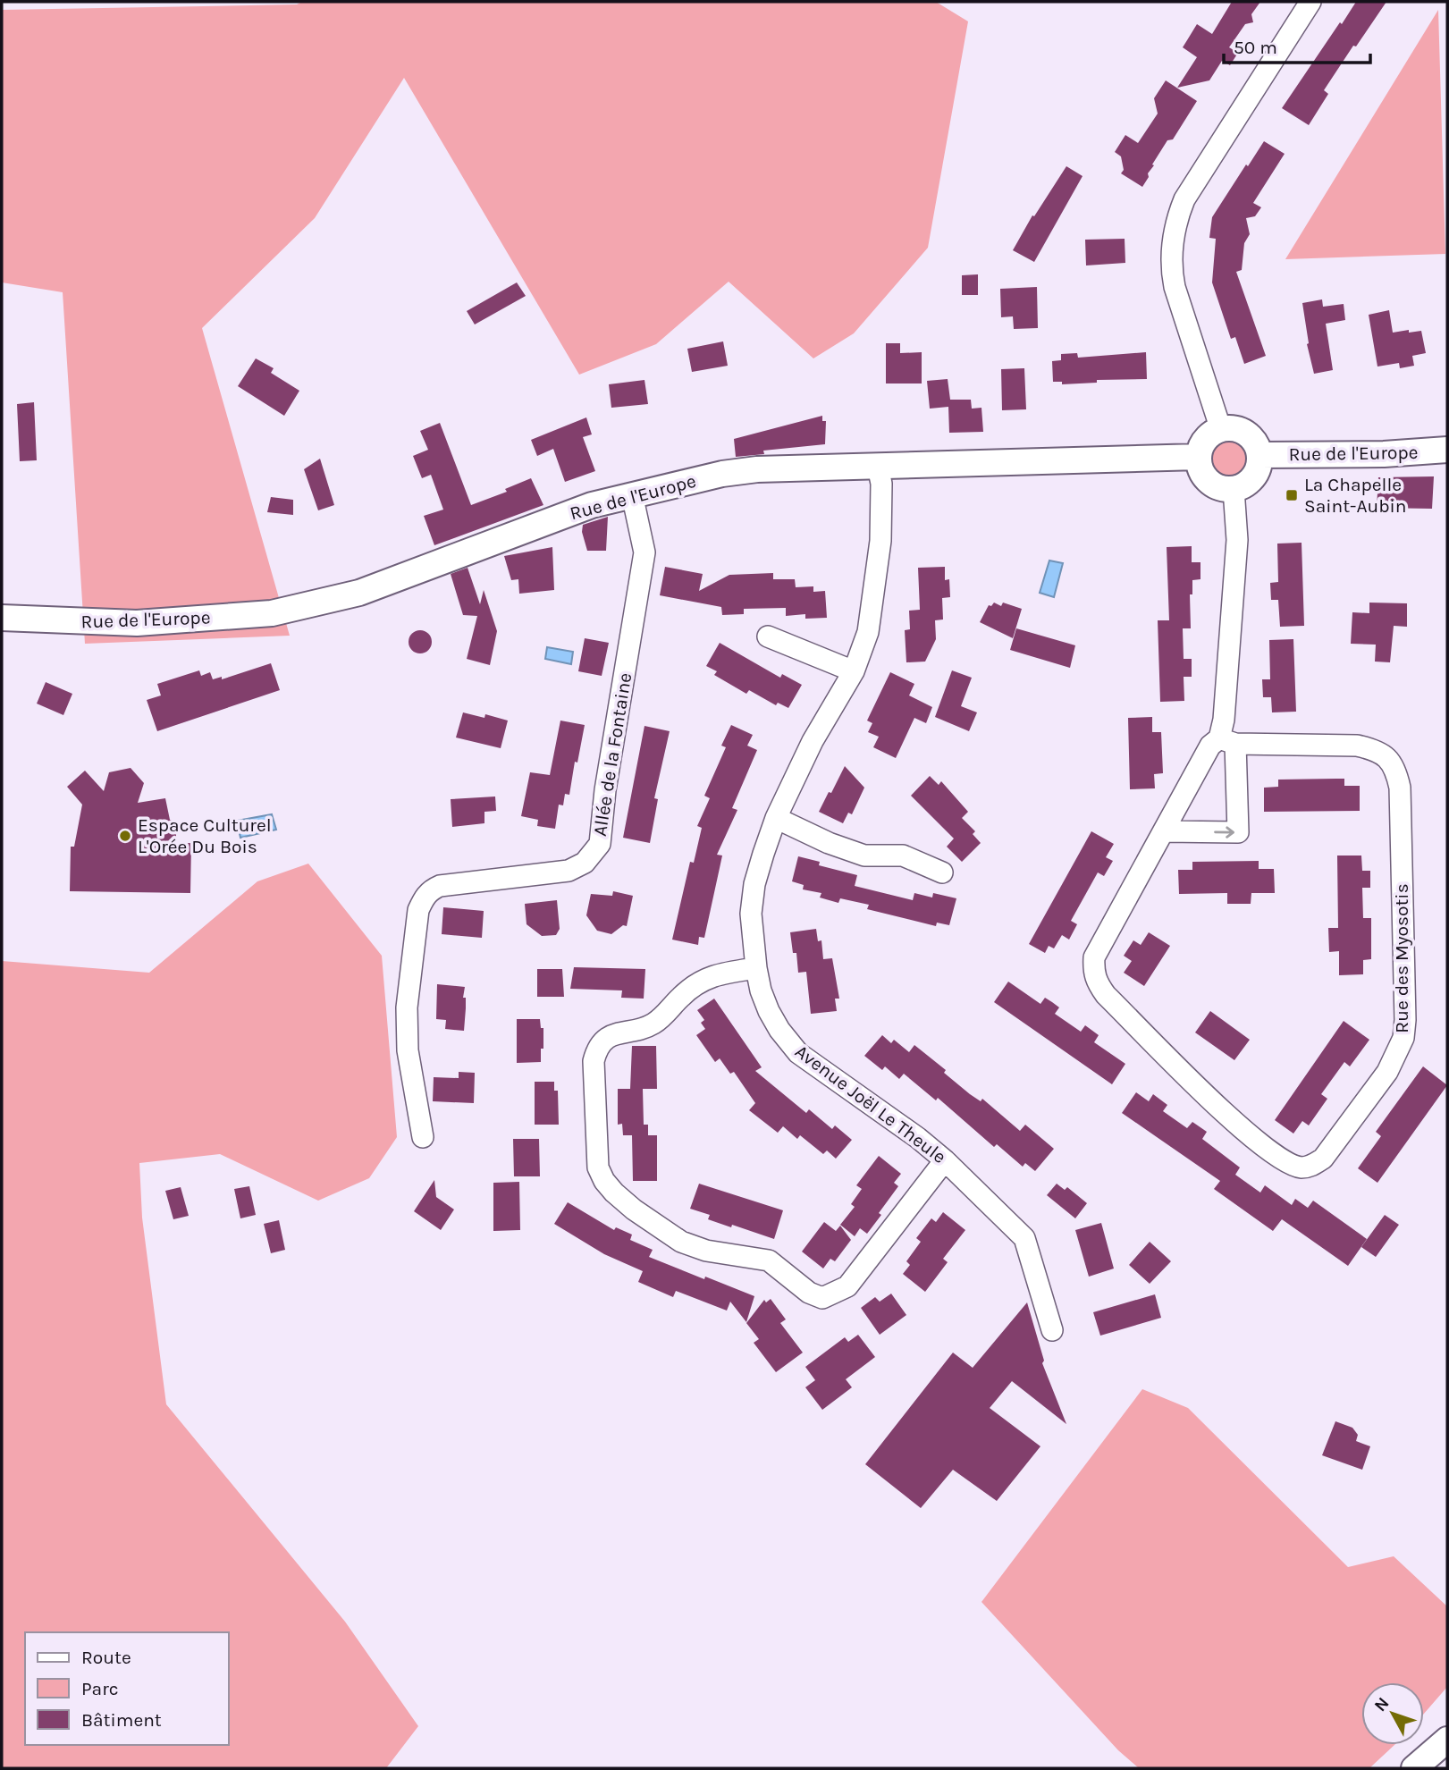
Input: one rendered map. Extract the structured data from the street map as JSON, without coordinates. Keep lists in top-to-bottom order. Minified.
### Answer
{"streets":{"street":["Rue de l'Europe","Allée de la Fontaine","Rue des Myosotis","Avenue Joël Le Theule"]},"crossings":[["Rue de l'Europe","Allée de la Fontaine"],["Rue de l'Europe","Rue des Myosotis"],["Rue de l'Europe","Avenue Joël Le Theule"]],"places":{"transit":["La Chapelle Saint-Aubin"],"other":["Espace Culturel L'Orée Du Bois"]},"legend":["Route","Parc","Bâtiment"],"scale_bar":"50 m","north":"top left"}
